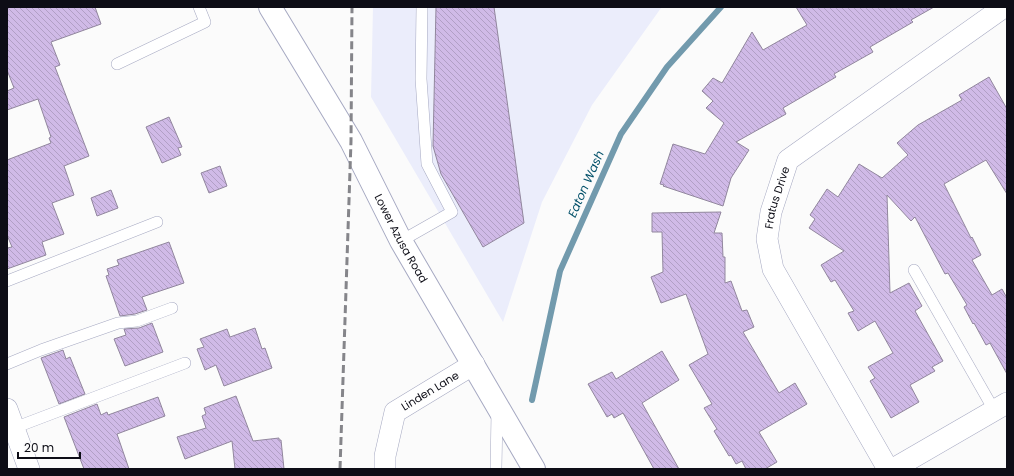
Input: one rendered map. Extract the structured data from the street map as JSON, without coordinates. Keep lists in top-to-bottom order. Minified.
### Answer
{"streets":{"main road":["Lower Azusa Road"],"street":["Fratus Drive","Linden Lane"]},"crossings":[["Lower Azusa Road","Linden Lane"]],"water":["Eaton Wash"],"scale_bar":"20 m"}
